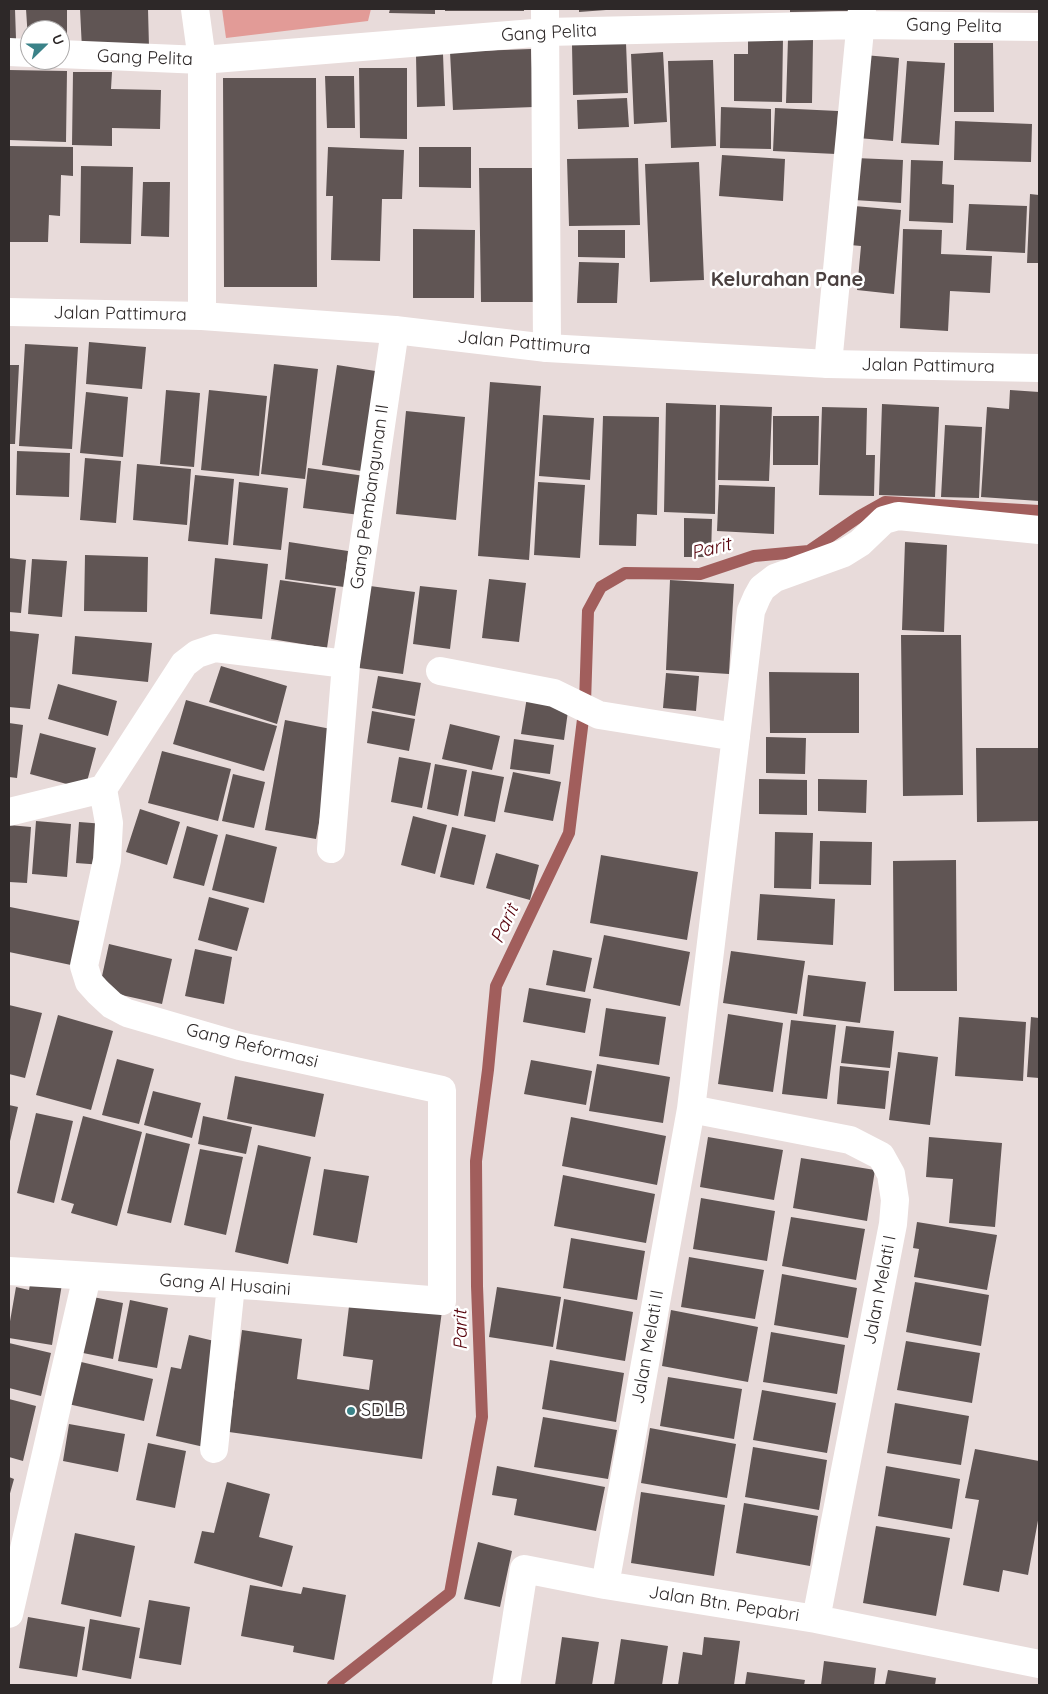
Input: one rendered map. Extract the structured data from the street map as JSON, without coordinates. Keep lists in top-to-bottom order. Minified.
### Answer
{"streets":{"street":["Gang Pelita","Jalan Pattimura","Gang Pembangunan II","Gang Reformasi","Gang Al Husaini","Jalan Melati I","Jalan Melati II","Jalan Btn. Pepabri"]},"crossings":[["Jalan Pattimura","Gang Pembangunan II"],["Gang Reformasi","Gang Al Husaini"],["Jalan Melati I","Jalan Melati II"],["Jalan Melati I","Jalan Btn. Pepabri"],["Jalan Melati II","Jalan Btn. Pepabri"]],"districts":["Kelurahan Pane"],"water":["Parit"],"places":["SDLB"],"north":"right"}
